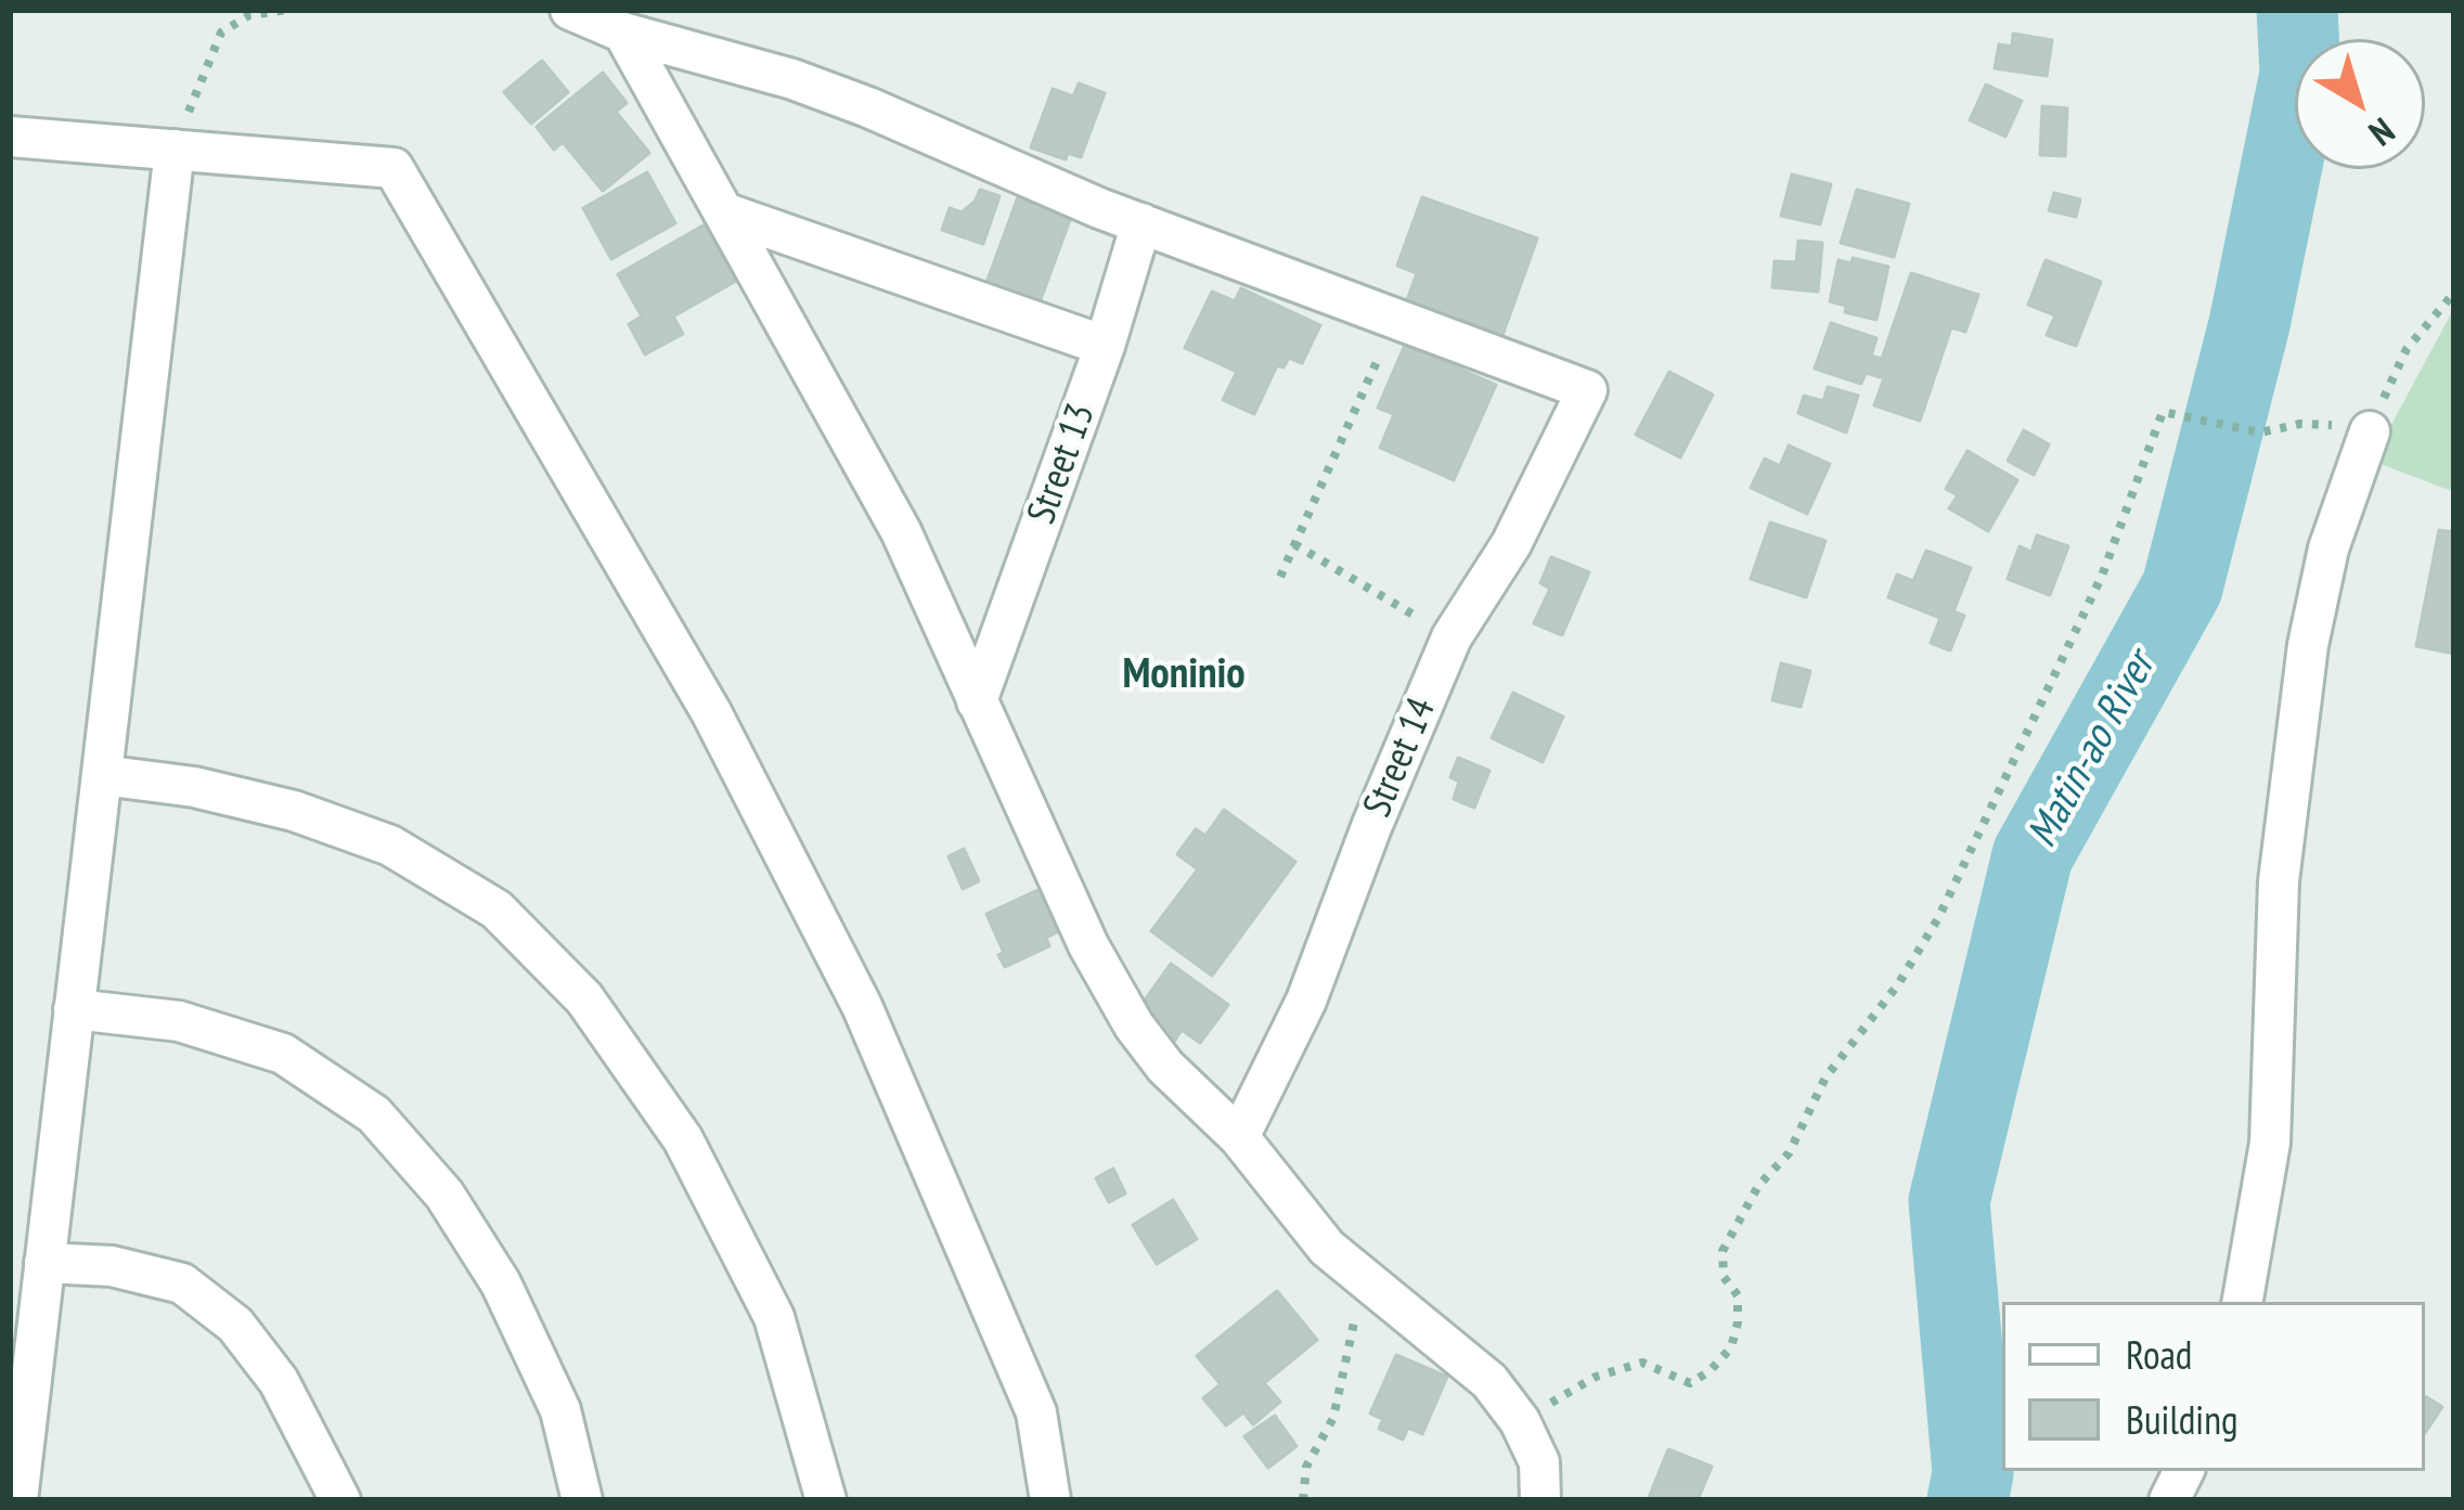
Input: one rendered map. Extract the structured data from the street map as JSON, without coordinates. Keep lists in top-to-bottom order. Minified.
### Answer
{"streets":{"street":["Street 13","Street 14"]},"crossings":[["Street 13","Street 14"]],"districts":["Moninio"],"water":["Matin-ao River"],"legend":["Road","Building"],"north":"bottom right"}
